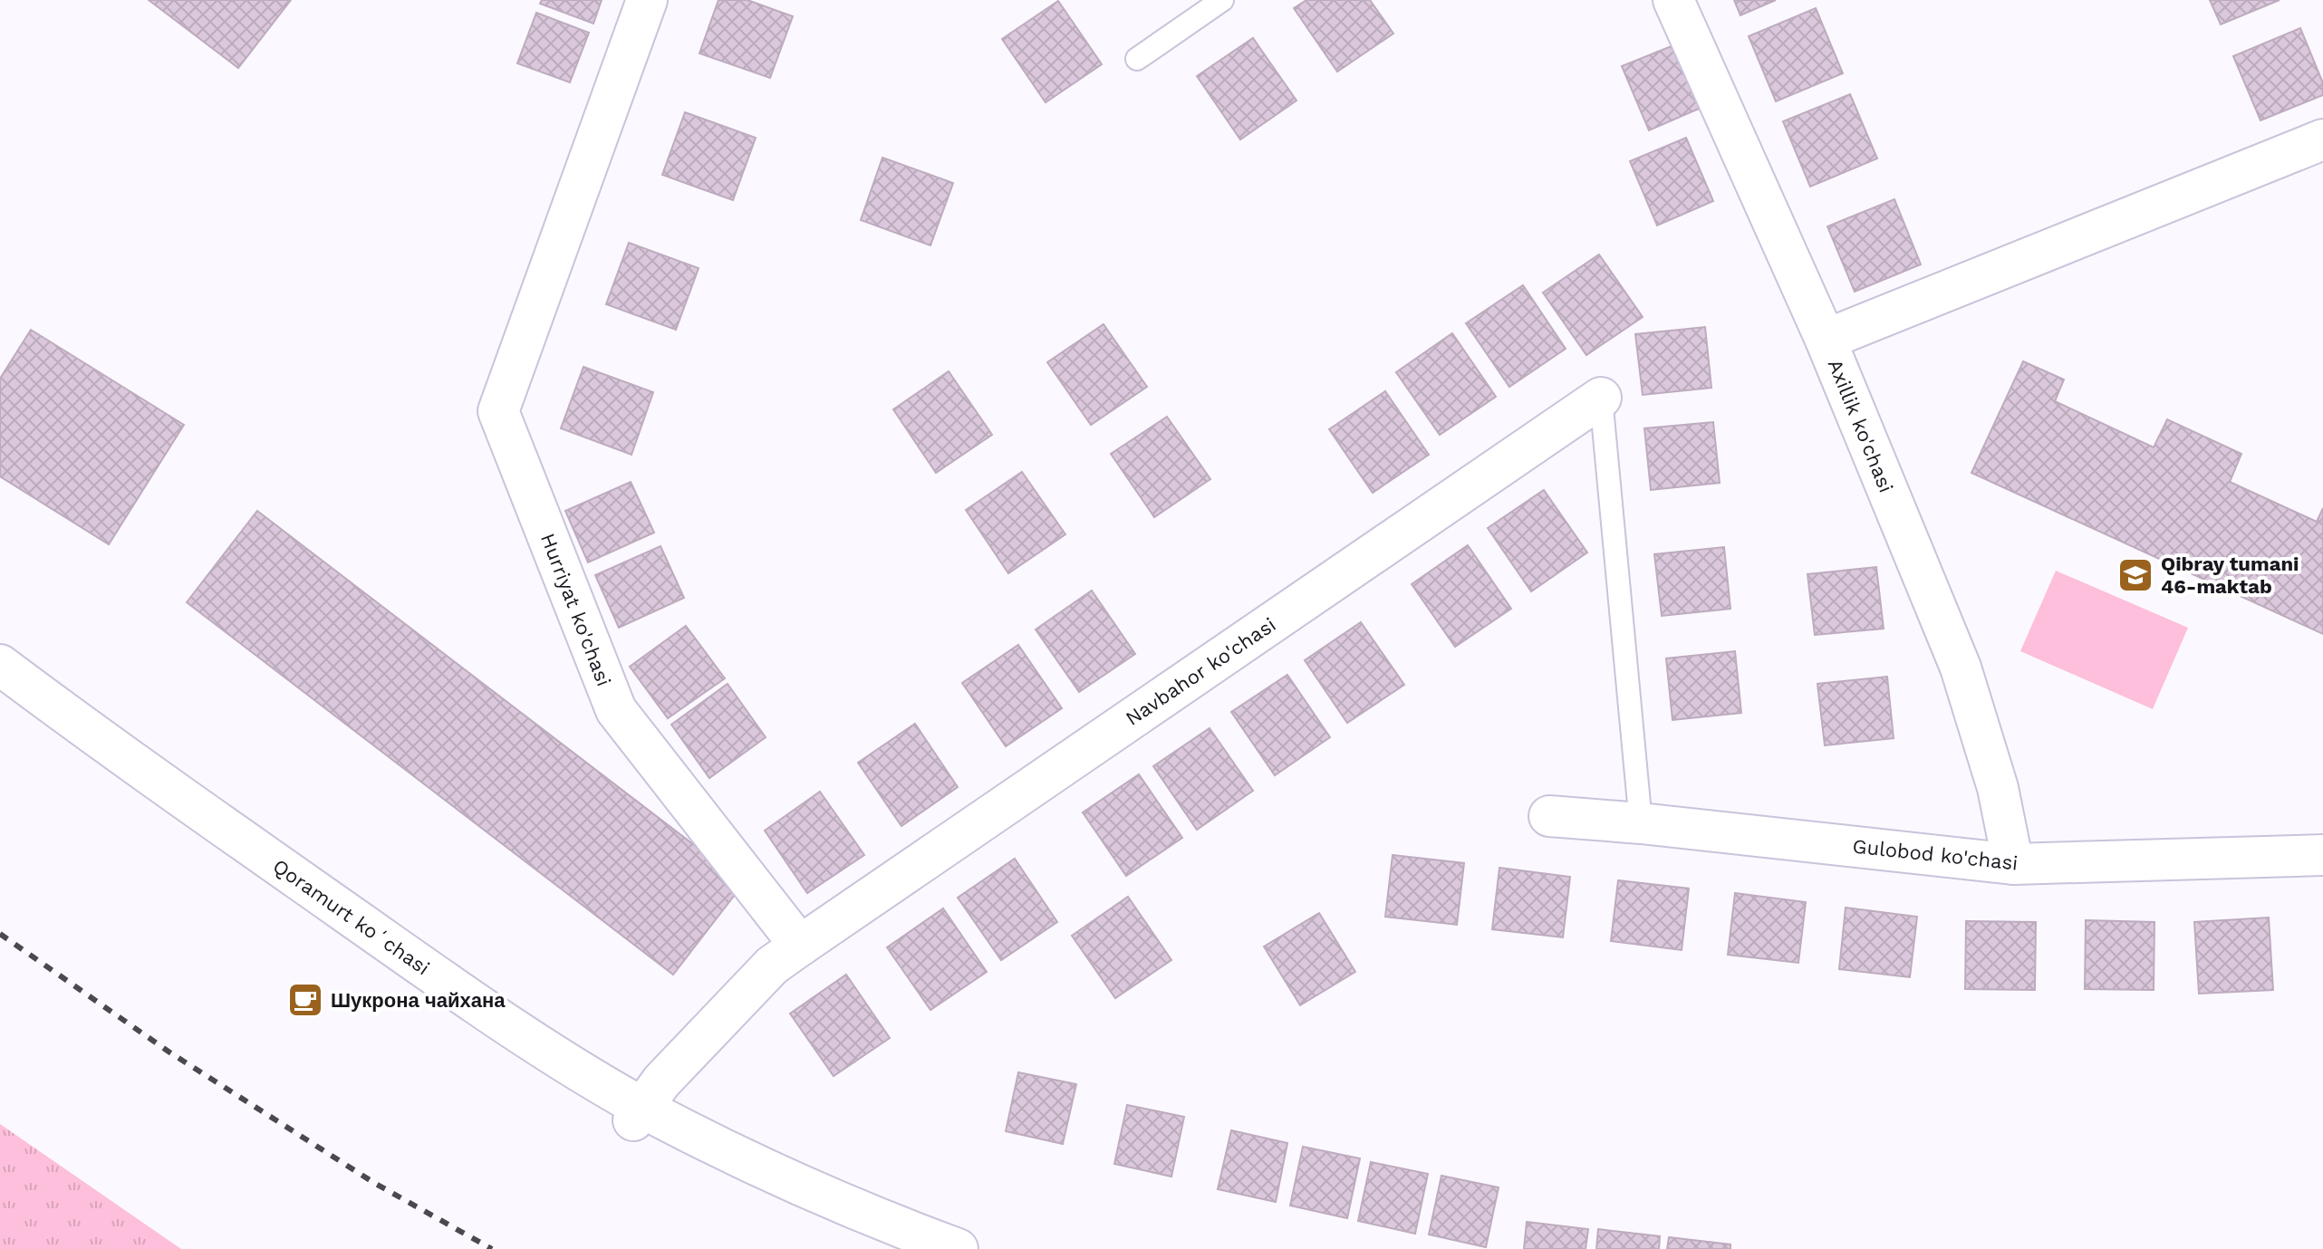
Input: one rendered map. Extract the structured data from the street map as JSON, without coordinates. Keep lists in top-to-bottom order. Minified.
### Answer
{"streets":{"street":["Axillik ko'chasi","Hurriyat ko'chasi","Navbahor ko'chasi","Gulobod ko'chasi","Qoramurt koʻchasi"]},"crossings":[["Axillik ko'chasi","Gulobod ko'chasi"],["Hurriyat ko'chasi","Navbahor ko'chasi"]],"places":{"school or university":["Qibray tumani 46-maktab"],"cafe":["Шукрона чайхана"]}}
